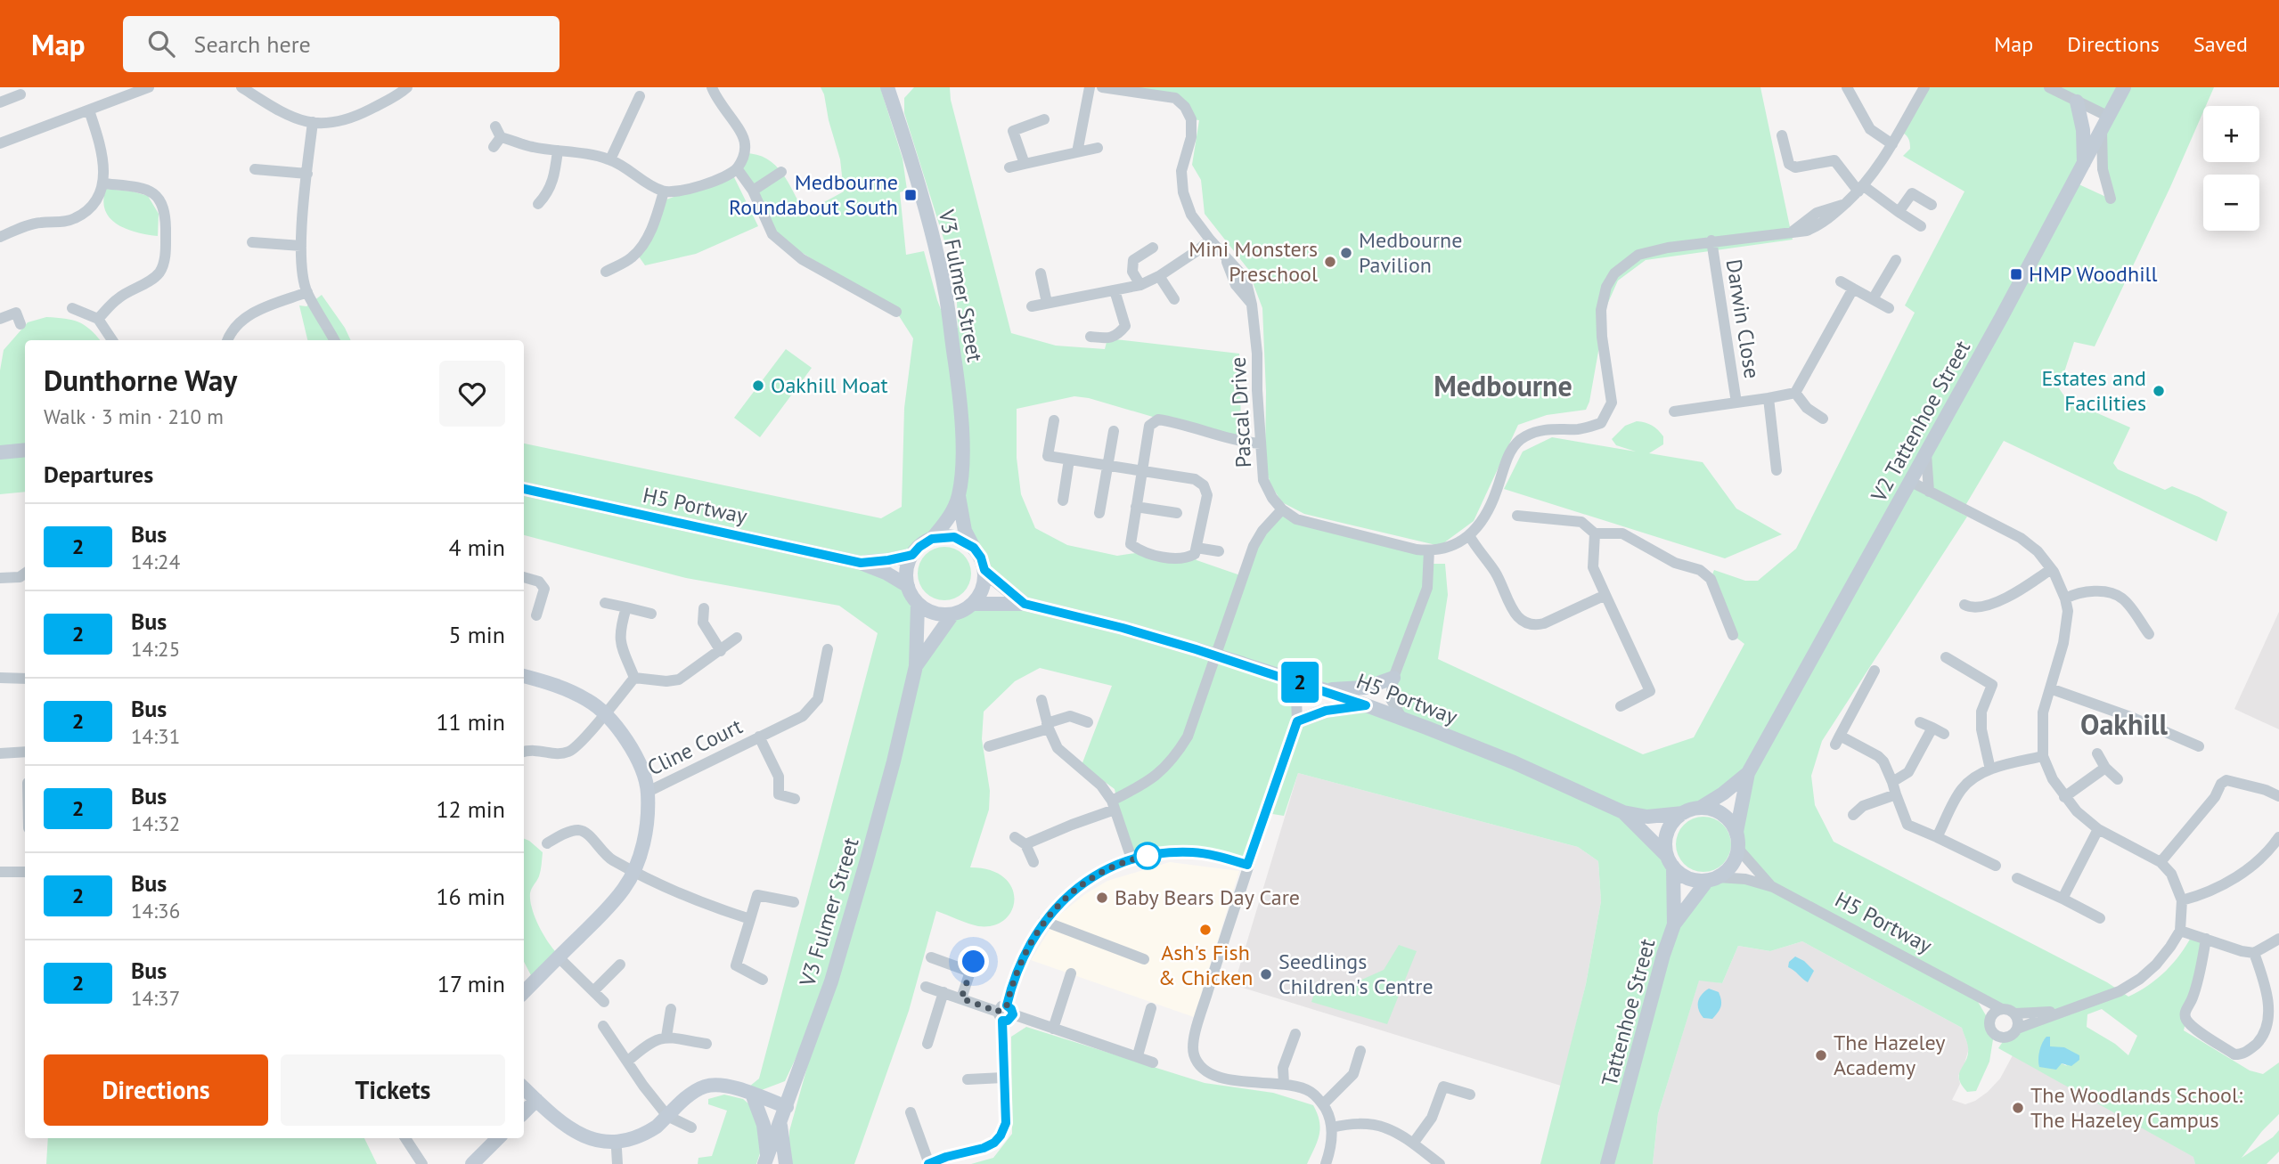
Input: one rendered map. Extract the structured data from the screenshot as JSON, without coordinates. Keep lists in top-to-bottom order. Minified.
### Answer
{"streets":{"street":["V3 Fulmer Street","Darwin Close","Pascal Drive","V2 Tattenhoe Street","H5 Portway","Cline Court","Tattenhoe Street"]},"crossings":[["V3 Fulmer Street","H5 Portway"],["V2 Tattenhoe Street","H5 Portway"],["V2 Tattenhoe Street","Tattenhoe Street"],["H5 Portway","Tattenhoe Street"]],"districts":["Medbourne","Oakhill"],"places":{"transit":["Medbourne Roundabout South","HMP Woodhill"],"other":["Medbourne Pavilion","Mini Monsters Preschool","Oakhill Moat","Estates and Facilities","Baby Bears Day Care","Ash's Fish & Chicken","Seedlings Children's Centre","The Hazeley Academy","The Woodlands School: The Hazeley Campus"]},"lines":["bus line 2"],"page":{"header":"Map","search":"Search here","nav":["Map","Directions","Saved"],"on_map":"2","map_buttons":["+","−"],"heading":[["Dunthorne Way","Walk · 3 min · 210 m"],"Departures"],"list":[{"mark":"2","name":"Bus","note":"14:24","value":"4 min"},{"mark":"2","name":"Bus","note":"14:25","value":"5 min"},{"mark":"2","name":"Bus","note":"14:31","value":"11 min"},{"mark":"2","name":"Bus","note":"14:32","value":"12 min"},{"mark":"2","name":"Bus","note":"14:36","value":"16 min"},{"mark":"2","name":"Bus","note":"14:37","value":"17 min"}],"buttons":["Directions","Tickets"]}}
